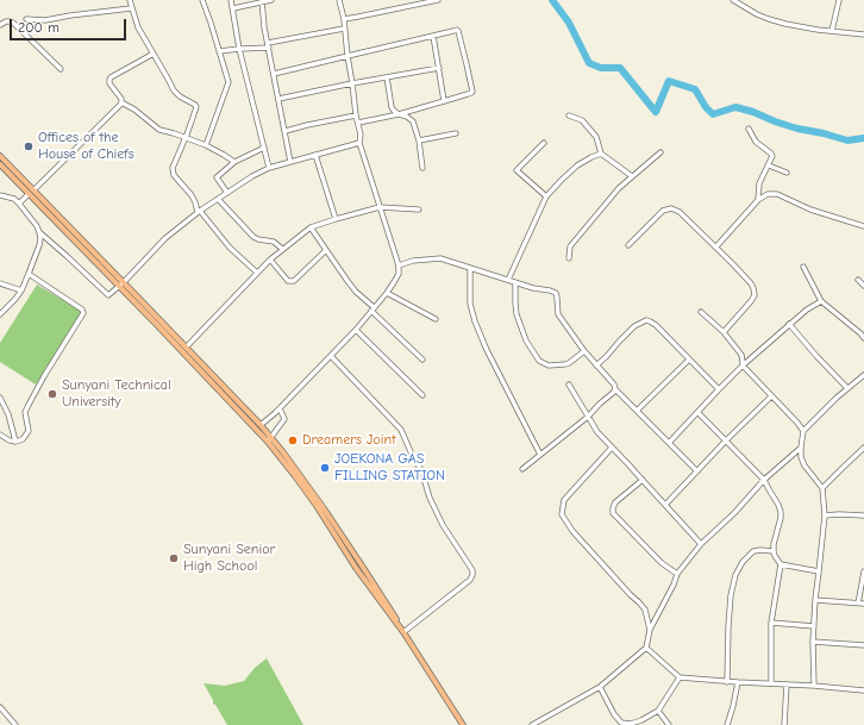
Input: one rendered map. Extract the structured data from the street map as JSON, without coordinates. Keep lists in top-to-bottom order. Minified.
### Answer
{"places":["Offices of the House of Chiefs","Sunyani Technical University","Dreamers Joint","JOEKONA GAS FILLING STATION","Sunyani Senior High School"],"scale_bar":"200 m"}
